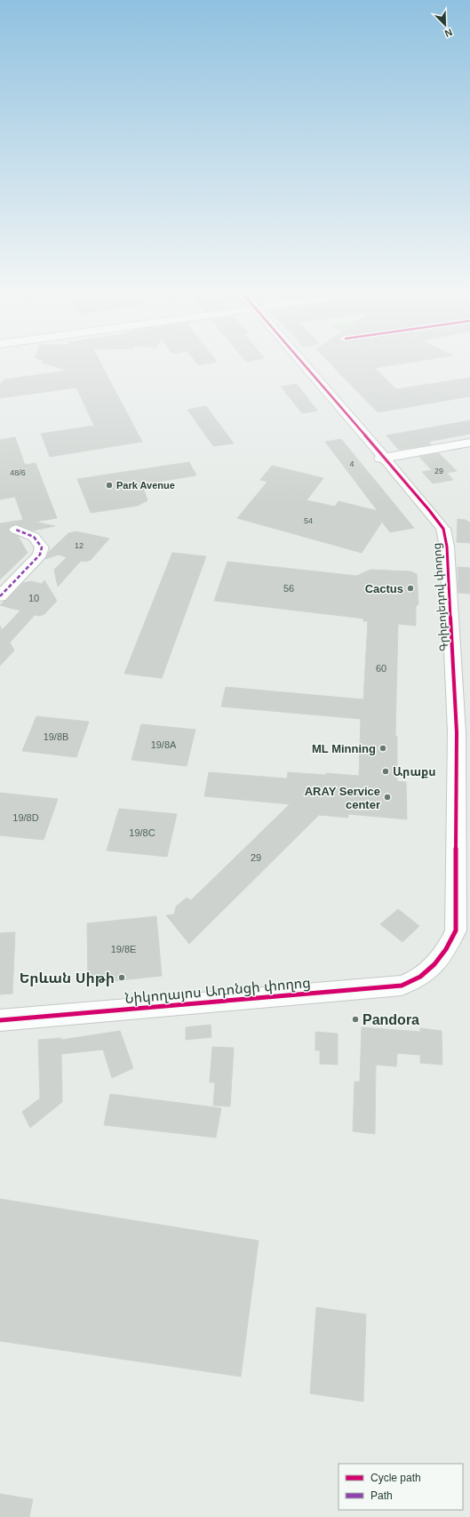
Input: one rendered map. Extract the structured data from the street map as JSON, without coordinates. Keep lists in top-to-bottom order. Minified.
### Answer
{"streets":{"street":["Գրիբոյեդով փողոց","Նիկողայոս Ադոնցի փողոց"]},"crossings":[["Գրիբոյեդով փողոց","Նիկողայոս Ադոնցի փողոց"]],"places":["Park Avenue","Cactus","ML Minning","Արաքս","ARAY Service center","Երևան Սիթի","Pandora"],"house_numbers":["4","29","48/6","54","12","56","10","60","19/8B","19/8A","19/8D","19/8C","29","19/8E"],"legend":["Cycle path","Path"],"north":"bottom right"}
